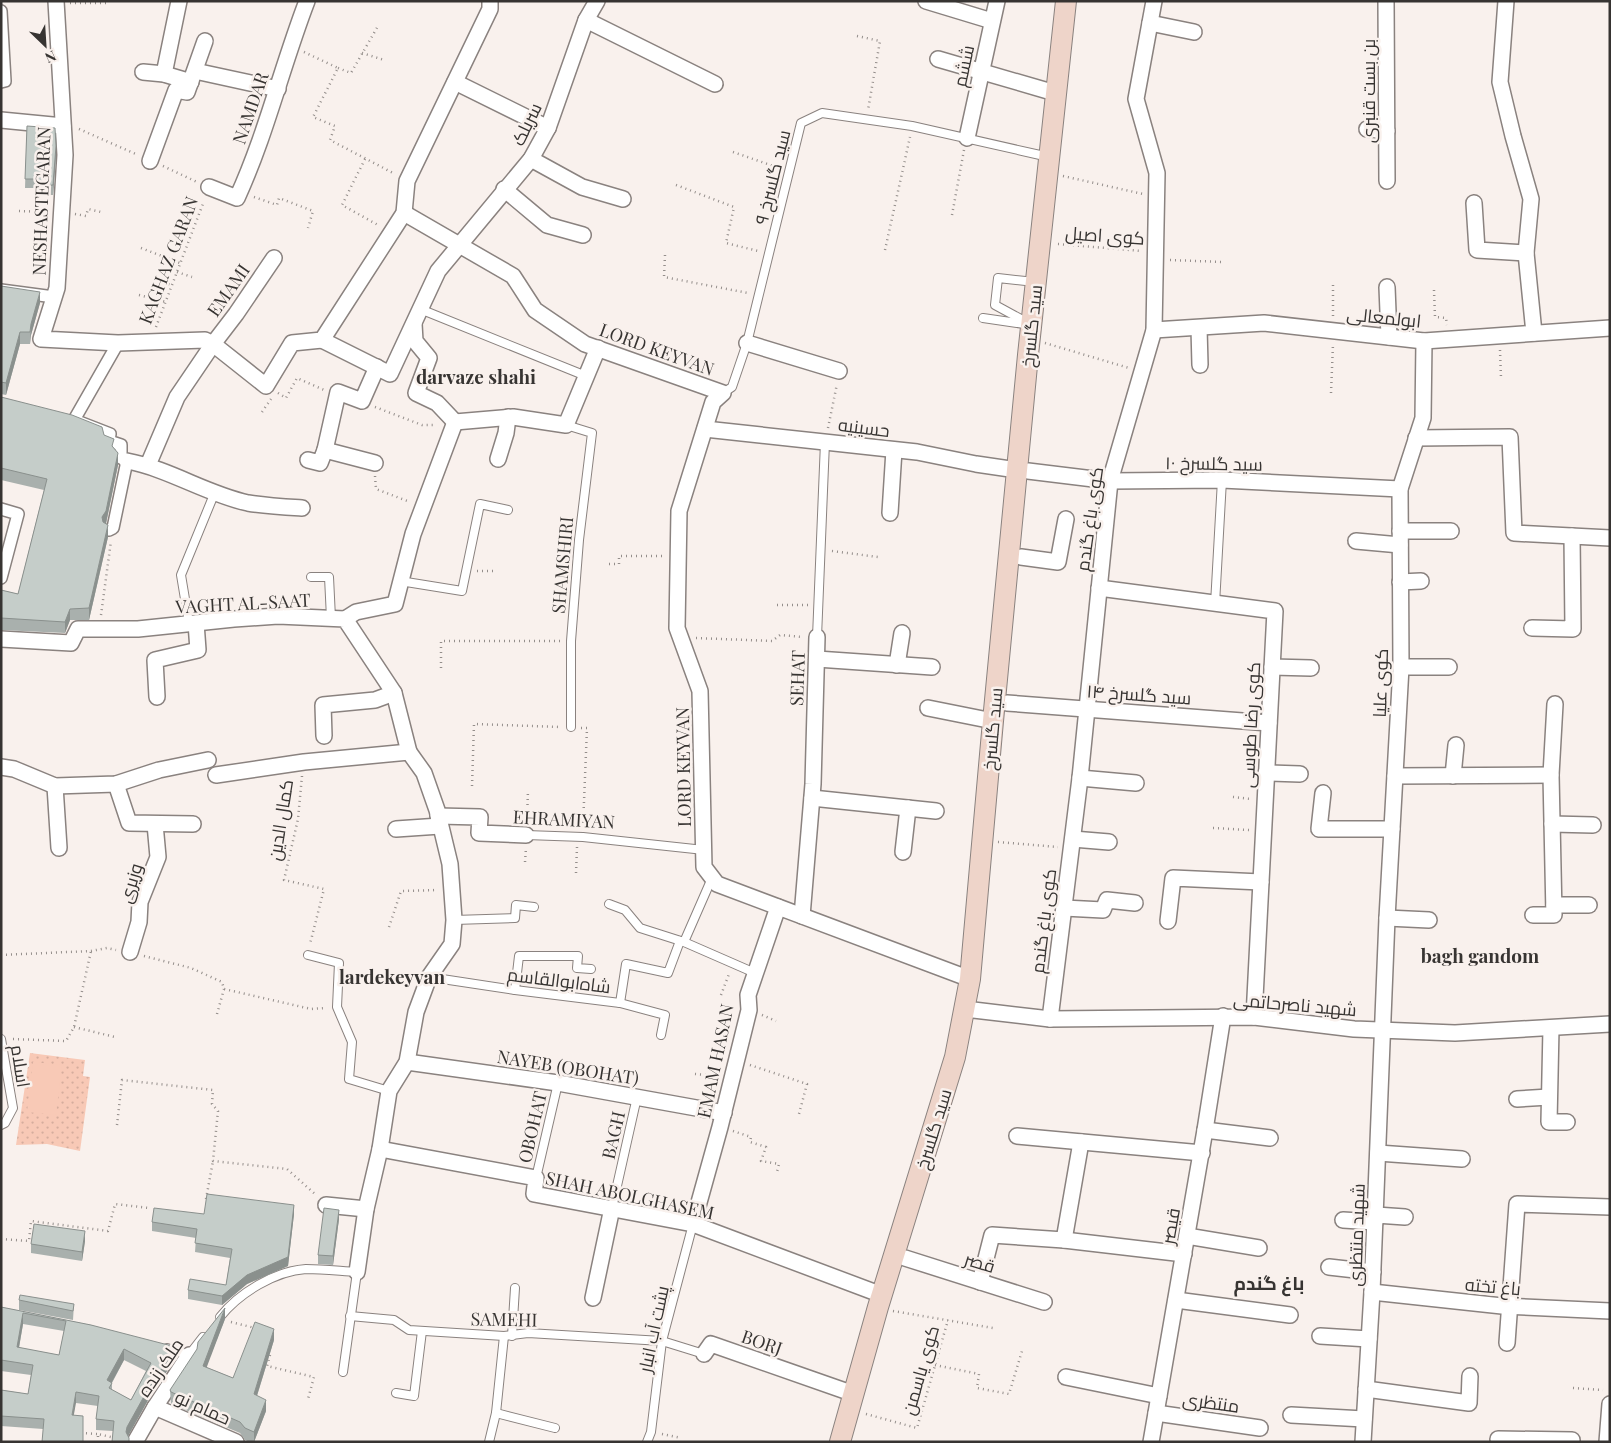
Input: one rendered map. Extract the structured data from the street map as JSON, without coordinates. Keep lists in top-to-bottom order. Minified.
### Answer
{"streets":{"main road":["سید گلسرخ"],"street":["ششم","بن بست قنبری","NAMDAR","سریلک","NESHASTEGARAN","EMAMI","ابولمعالی","LORD KEYVAN","حسینیه","سید گلسرخ ۱۰","کوی باغ گندم","VAGHT AL-SAAT","SEHAT","کوی علیا","سید گلسرخ ۱۴","کوی رضا طوسی","EHRAMIYAN","وزیری","شهید ناصرحاتمی","EMAM HASAN","NAYEB (OBOHAT)","SHAH ABOLGHASEM","قیصر","شهید منتظری","قصر","باغ تخته","BORJ","ملک زنده","منتظری","حمام نو"],"lane":["سید گلسرخ ۹","SHAMSHIRI","شاه‌ابوالقاسم","اسلام","OBOHAT","BAGH","SAMEHI","پشت آب انبار"],"path":["کوی اصیل","KAGHAZ GARAN","کمال الدین","کوی یاسمن"]},"crossings":[["ششم","سید گلسرخ ۹"],["سریلک","LORD KEYVAN"],["سید گلسرخ ۹","سید گلسرخ"],["سید گلسرخ ۹","LORD KEYVAN"],["کوی اصیل","سید گلسرخ"],["کوی اصیل","کوی باغ گندم"],["ابولمعالی","کوی باغ گندم"],["ابولمعالی","کوی علیا"],["سید گلسرخ","حسینیه"],["سید گلسرخ","سید گلسرخ ۱۰"],["سید گلسرخ","سید گلسرخ ۱۴"],["سید گلسرخ","شهید ناصرحاتمی"],["سید گلسرخ","SHAH ABOLGHASEM"],["سید گلسرخ","قصر"],["سید گلسرخ","BORJ"],["سید گلسرخ","کوی یاسمن"],["LORD KEYVAN","حسینیه"],["LORD KEYVAN","EHRAMIYAN"],["حسینیه","سید گلسرخ ۱۰"],["حسینیه","SEHAT"],["سید گلسرخ ۱۰","کوی باغ گندم"],["سید گلسرخ ۱۰","کوی علیا"],["کوی باغ گندم","سید گلسرخ ۱۴"],["کوی باغ گندم","کوی رضا طوسی"],["کوی باغ گندم","شهید ناصرحاتمی"],["کوی علیا","شهید ناصرحاتمی"],["کوی علیا","شهید منتظری"],["سید گلسرخ ۱۴","کوی رضا طوسی"],["کوی رضا طوسی","شهید ناصرحاتمی"],["شهید ناصرحاتمی","قیصر"],["شهید ناصرحاتمی","شهید منتظری"],["EMAM HASAN","NAYEB (OBOHAT)"],["EMAM HASAN","SHAH ABOLGHASEM"],["EMAM HASAN","پشت آب انبار"],["NAYEB (OBOHAT)","OBOHAT"],["NAYEB (OBOHAT)","BAGH"],["OBOHAT","SHAH ABOLGHASEM"],["BAGH","SHAH ABOLGHASEM"],["SHAH ABOLGHASEM","پشت آب انبار"],["قیصر","منتظری"],["شهید منتظری","باغ تخته"],["SAMEHI","پشت آب انبار"],["SAMEHI","BORJ"],["پشت آب انبار","BORJ"],["ملک زنده","حمام نو"]],"districts":["darvaze shahi","bagh gandom","lardekeyvan","باغ گندم"],"north":"bottom right"}
